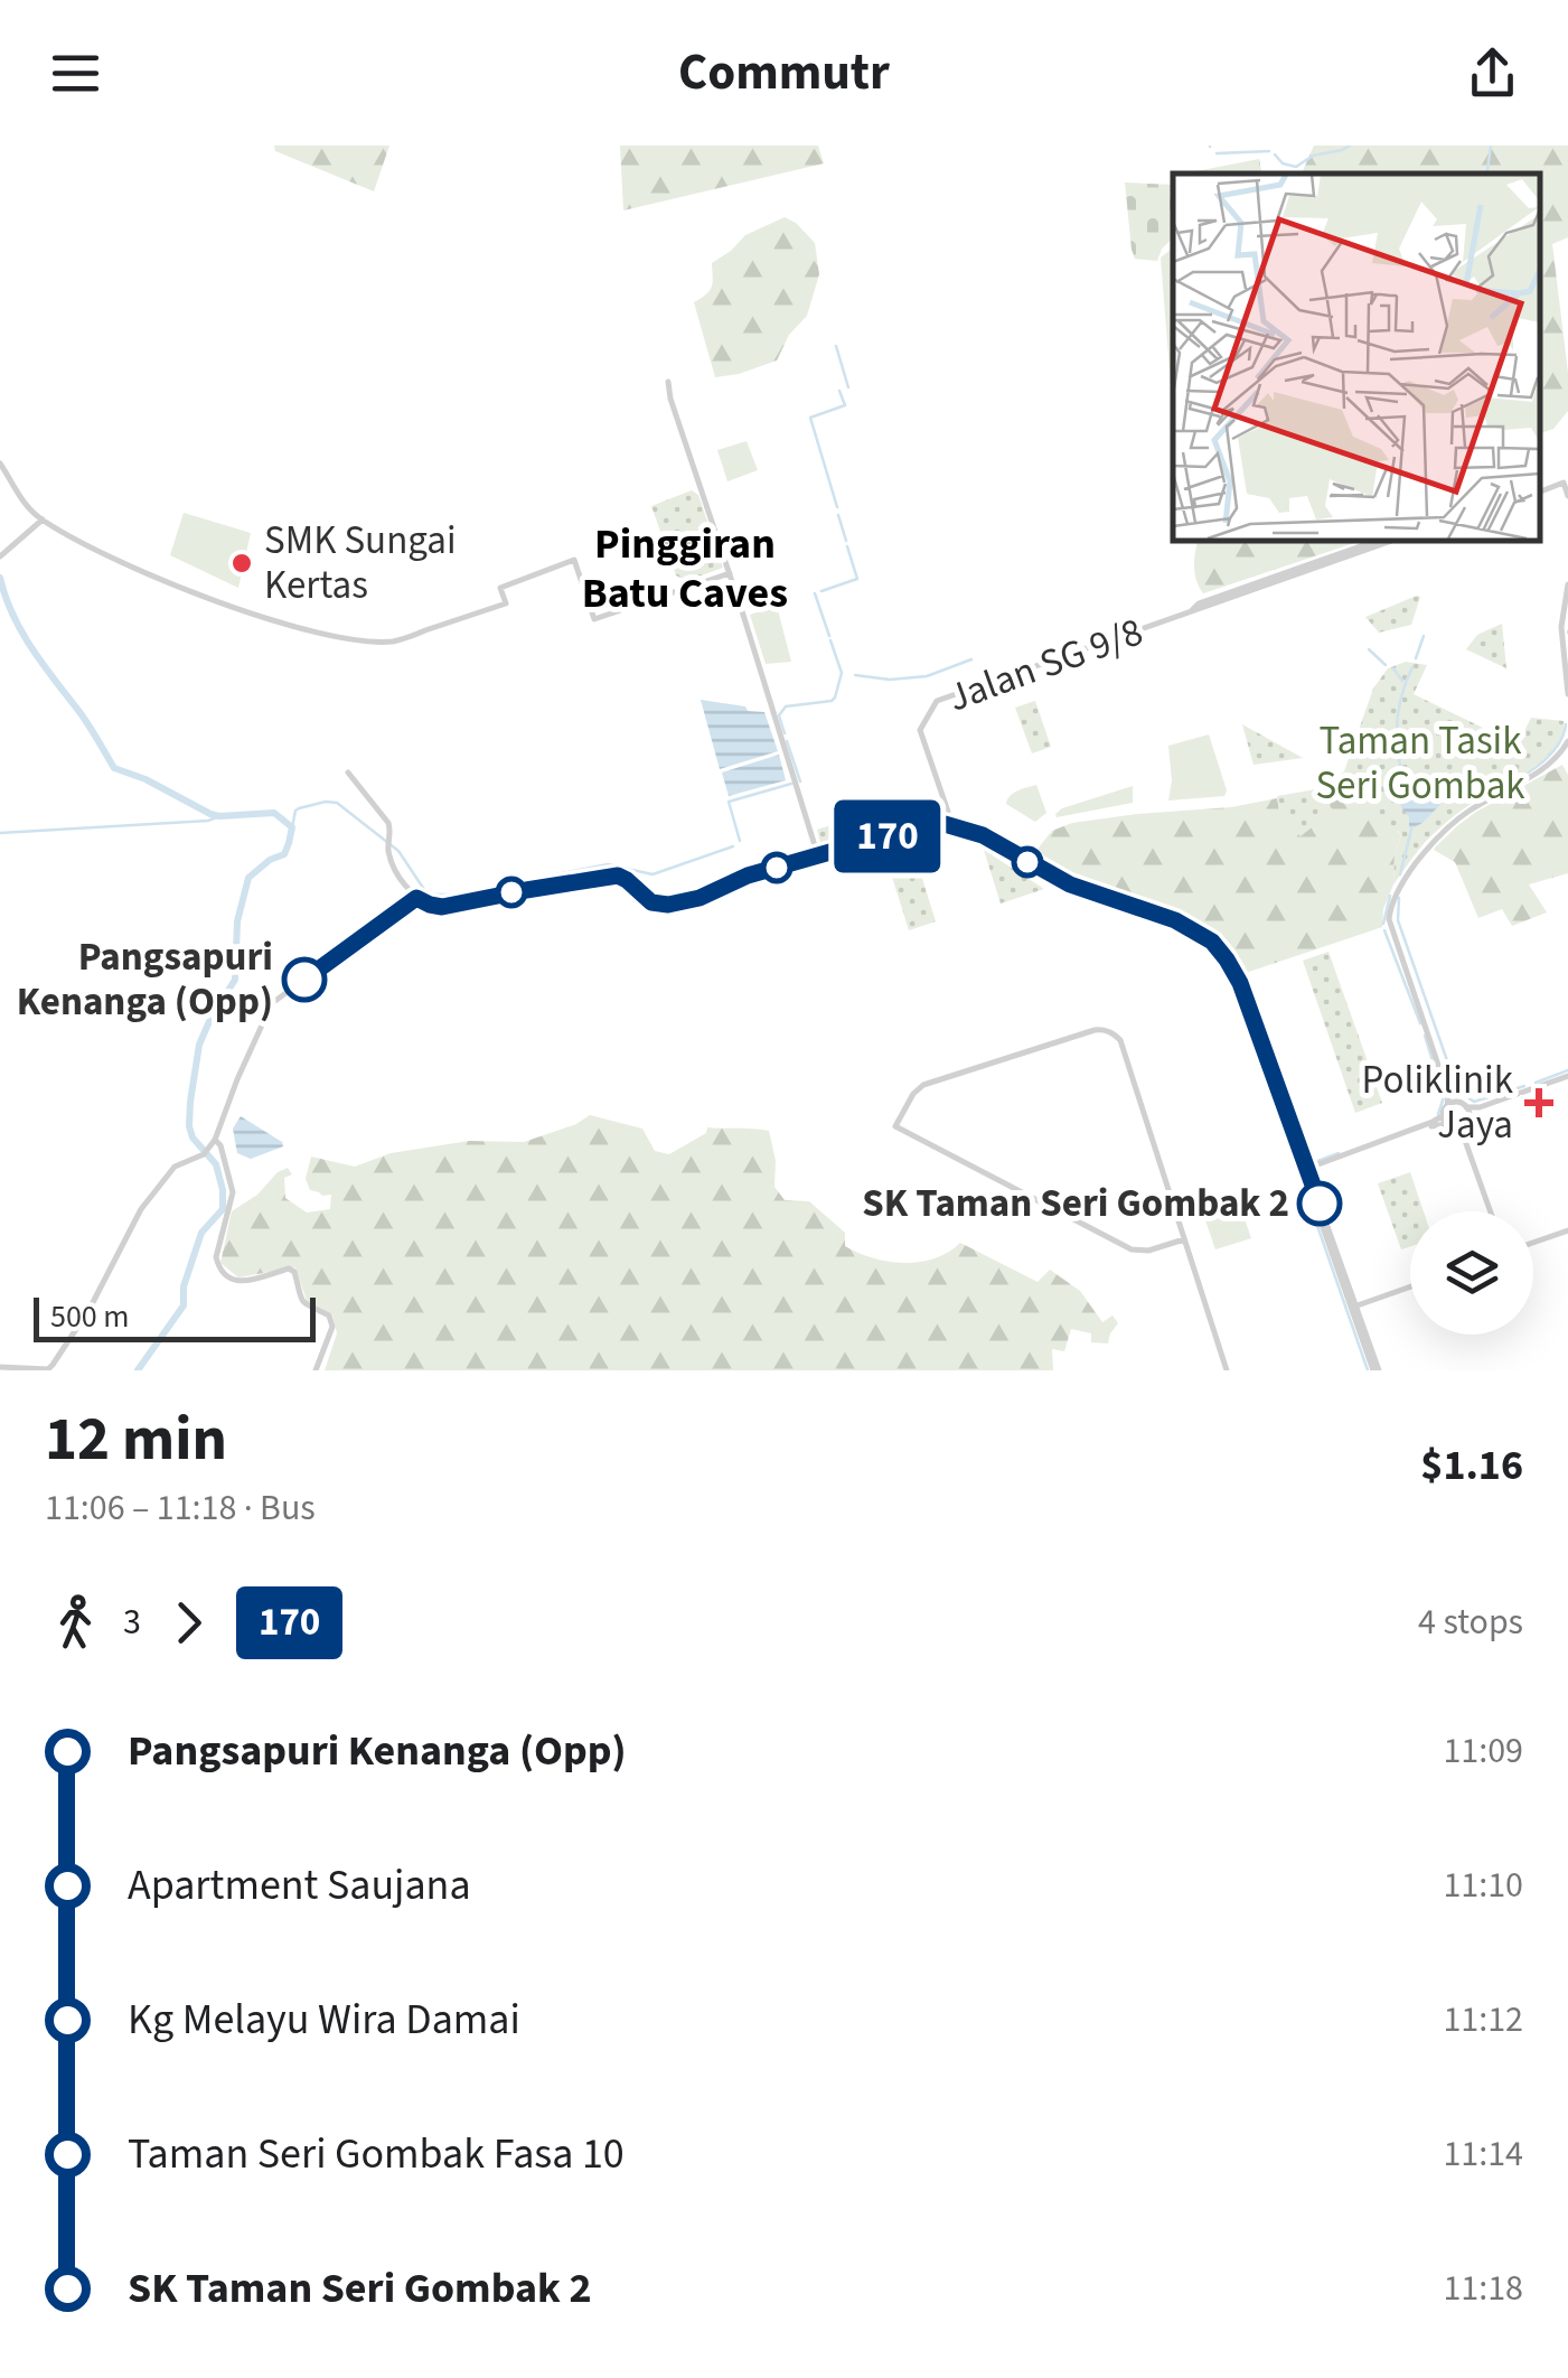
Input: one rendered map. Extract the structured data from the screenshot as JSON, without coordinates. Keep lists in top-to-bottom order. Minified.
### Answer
{"streets":{"street":["Jalan SG 9/8"]},"districts":["Pinggiran Batu Caves"],"parks":["Taman Tasik Seri Gombak"],"places":{"other":["SMK Sungai Kertas","Pangsapuri Kenanga (Opp)","SK Taman Seri Gombak 2"],"health":["Poliklinik Jaya"]},"lines":["bus line 170"],"scale_bar":"500 m","page":{"header":"Commutr","on_map":"170","scale":"500 m","heading":["12 min","11:06 – 11:18 · Bus","$1.16"],"legs":["3","170","4 stops"],"list":[{"name":"Pangsapuri Kenanga (Opp)","value":"11:09"},{"name":"Apartment Saujana","value":"11:10"},{"name":"Kg Melayu Wira Damai","value":"11:12"},{"name":"Taman Seri Gombak Fasa 10","value":"11:14"},{"name":"SK Taman Seri Gombak 2","value":"11:18"}]}}
